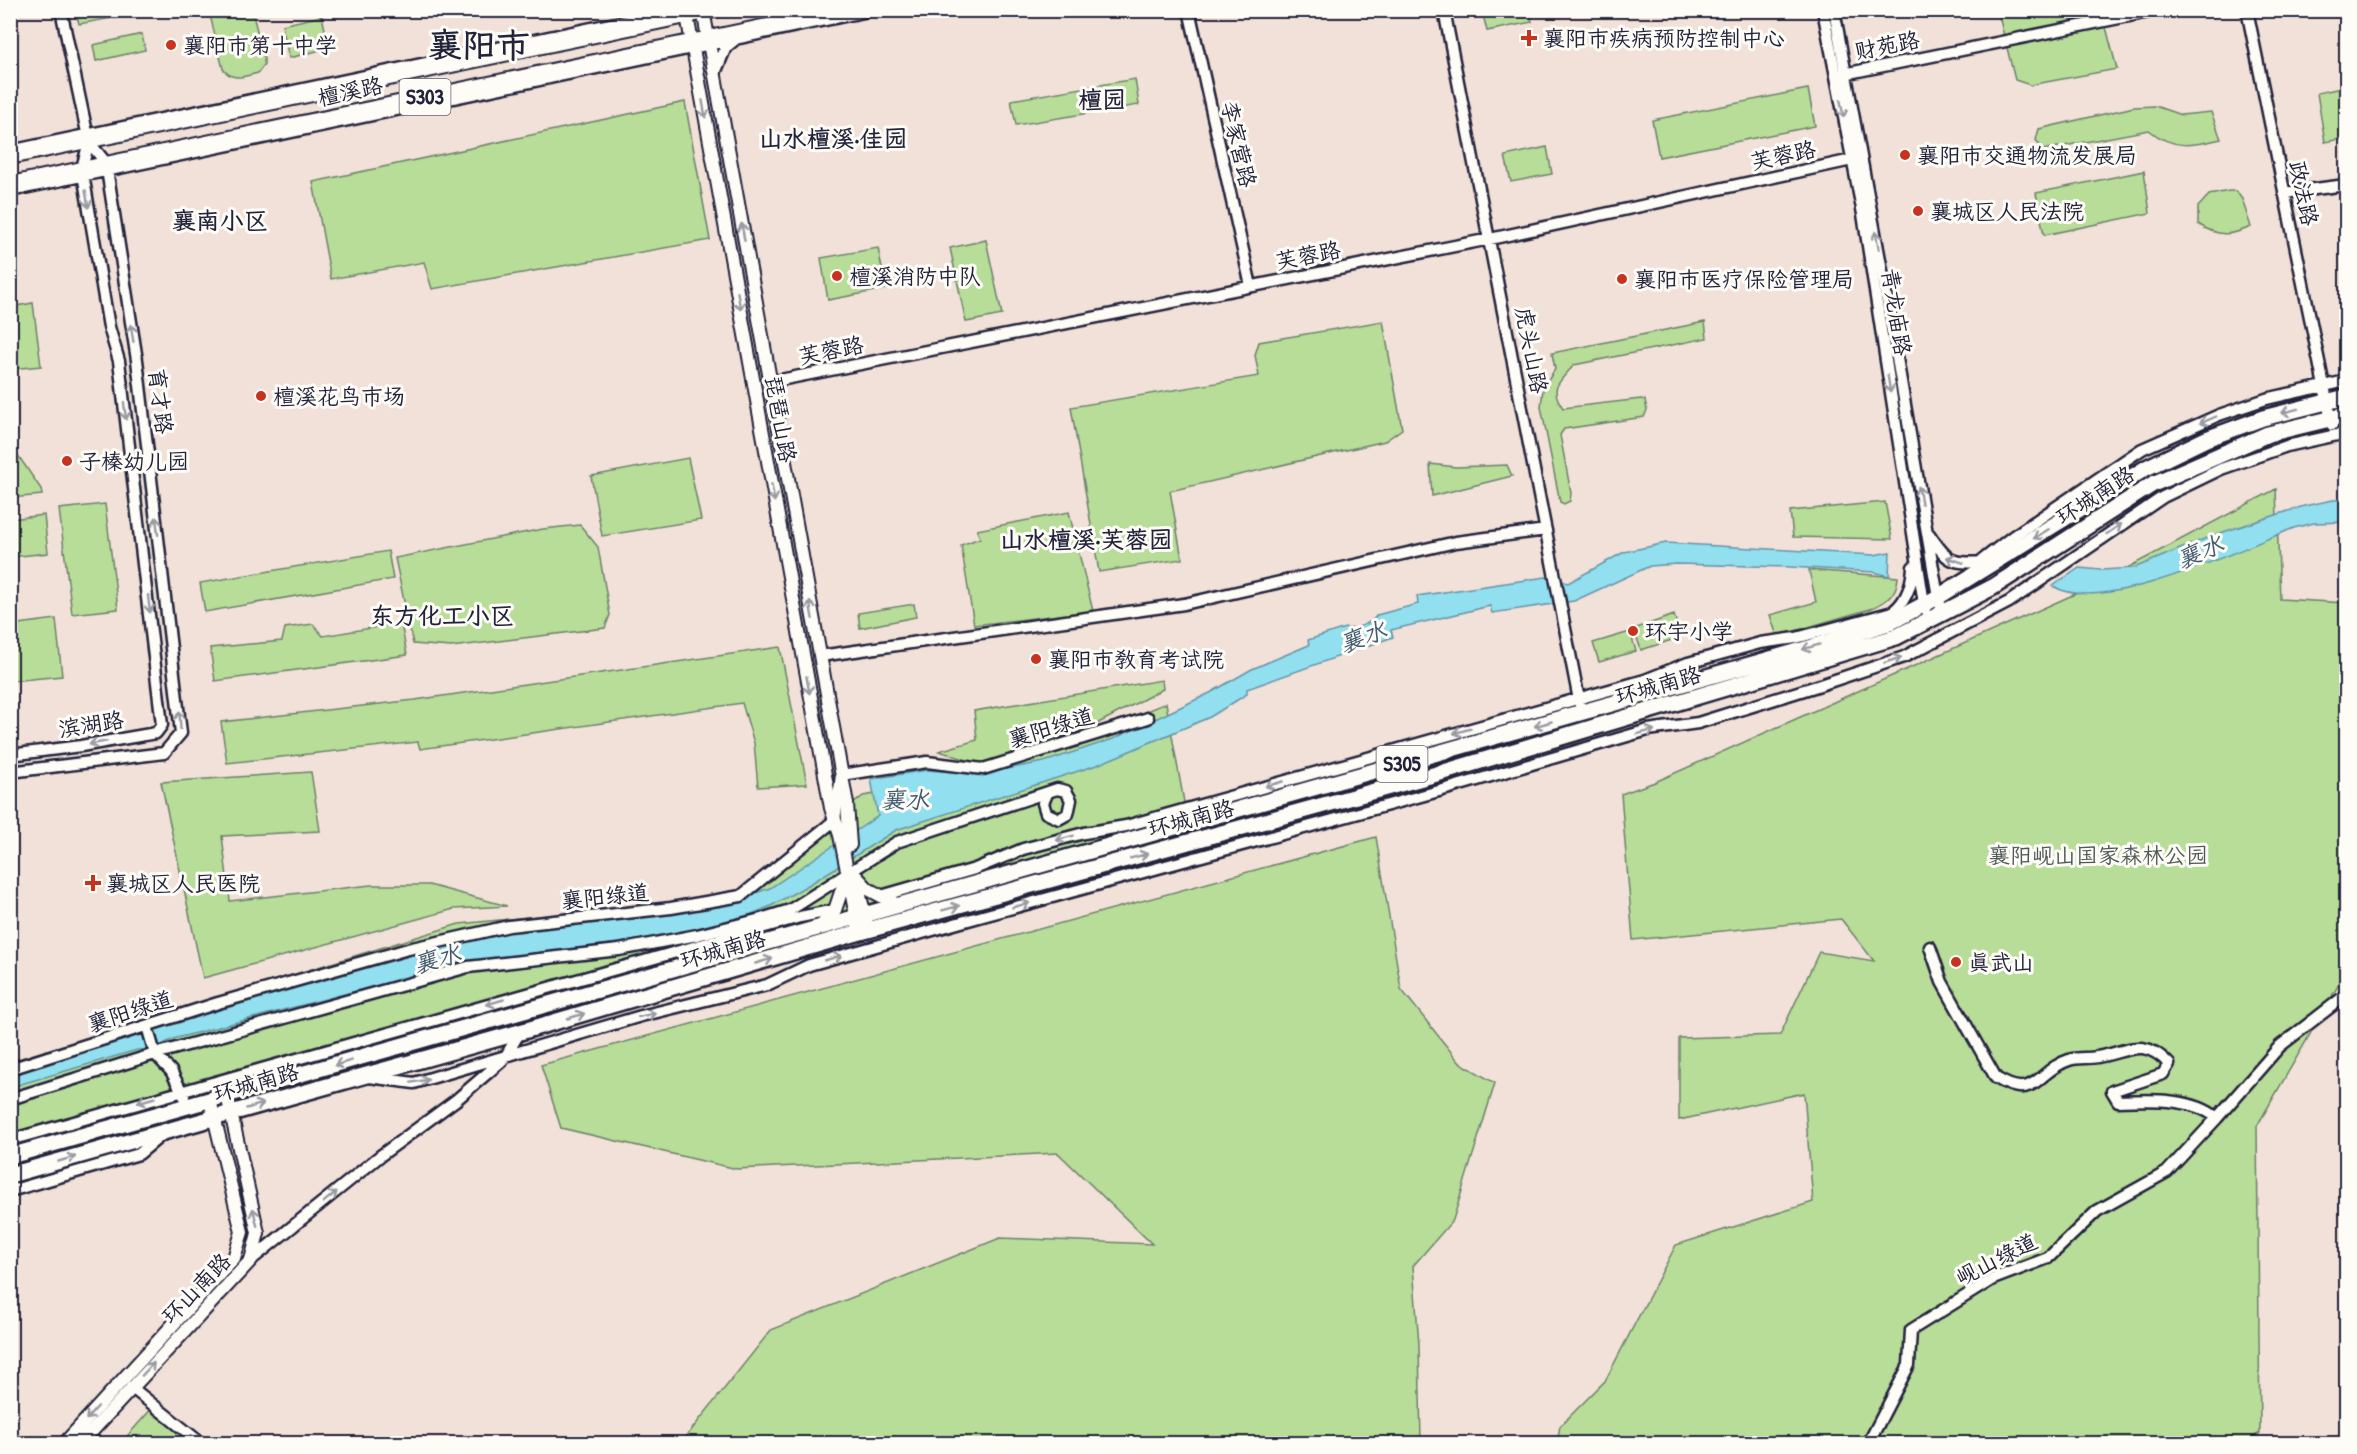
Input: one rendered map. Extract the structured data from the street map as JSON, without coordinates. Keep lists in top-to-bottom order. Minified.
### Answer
{"streets":{"highway":["环城南路","S305"],"main road":["檀溪路","S303","琵琶山路","环山南路"],"street":["财苑路","李家营路","芙蓉路","政法路","青龙庙路","虎头山路","育才路","滨湖路","襄阳绿道","岘山绿道"]},"crossings":[["财苑路","青龙庙路"],["檀溪路","育才路"],["檀溪路","琵琶山路"],["李家营路","芙蓉路"],["芙蓉路","青龙庙路"],["芙蓉路","虎头山路"],["芙蓉路","琵琶山路"],["政法路","环城南路"],["青龙庙路","环城南路"],["虎头山路","环城南路"],["育才路","滨湖路"],["琵琶山路","襄阳绿道"],["环城南路","环山南路"]],"districts":["襄阳市","檀园","山水檀溪·佳园","襄南小区","山水檀溪·芙蓉园","东方化工小区"],"water":["襄水"],"parks":["襄阳岘山国家森林公园"],"places":{"health":["襄阳市疾病预防控制中心","襄城区人民医院"],"other":["襄阳市第十中学","襄阳市交通物流发展局","襄城区人民法院","檀溪消防中队","襄阳市医疗保险管理局","檀溪花鸟市场","子榛幼儿园","环宇小学","襄阳市教育考试院","真武山"]}}
